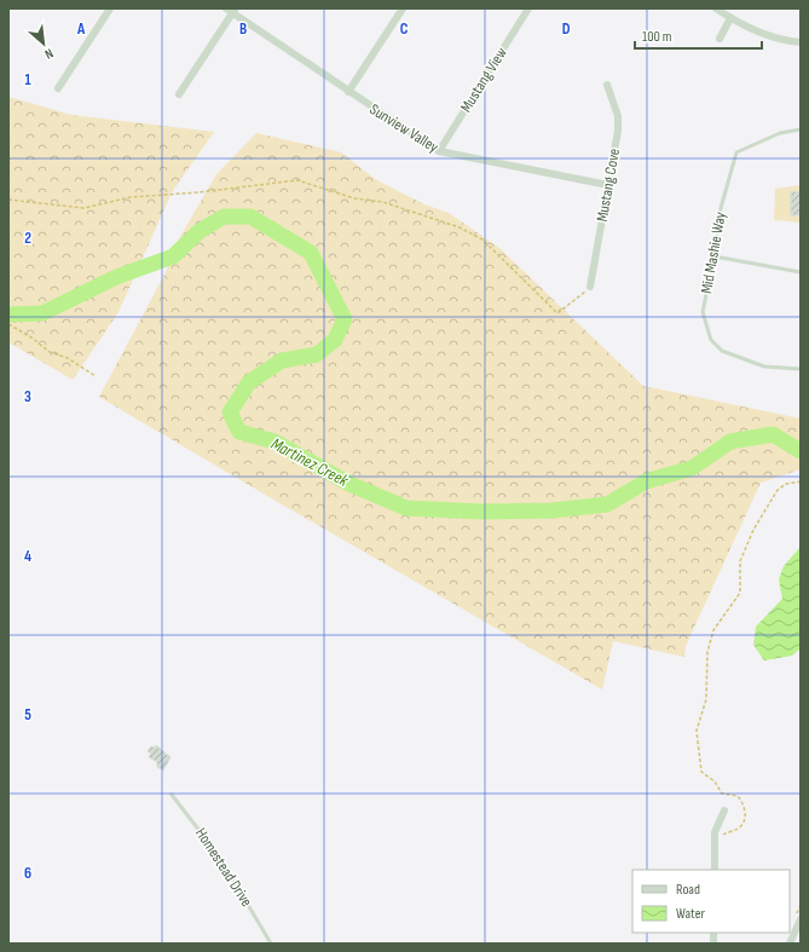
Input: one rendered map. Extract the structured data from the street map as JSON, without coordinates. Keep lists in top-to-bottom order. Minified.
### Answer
{"streets":{"street":["Mustang View","Sunview Valley","Mustang Cove"],"lane":["Mid Mashie Way","Homestead Drive"]},"crossings":[["Mustang View","Sunview Valley"],["Sunview Valley","Mustang Cove"]],"water":["Martinez Creek"],"legend":["Road","Water"],"scale_bar":"100 m","north":"bottom right","grid":{"columns":["A","B","C","D"],"rows":["1","2","3","4","5","6"]}}
